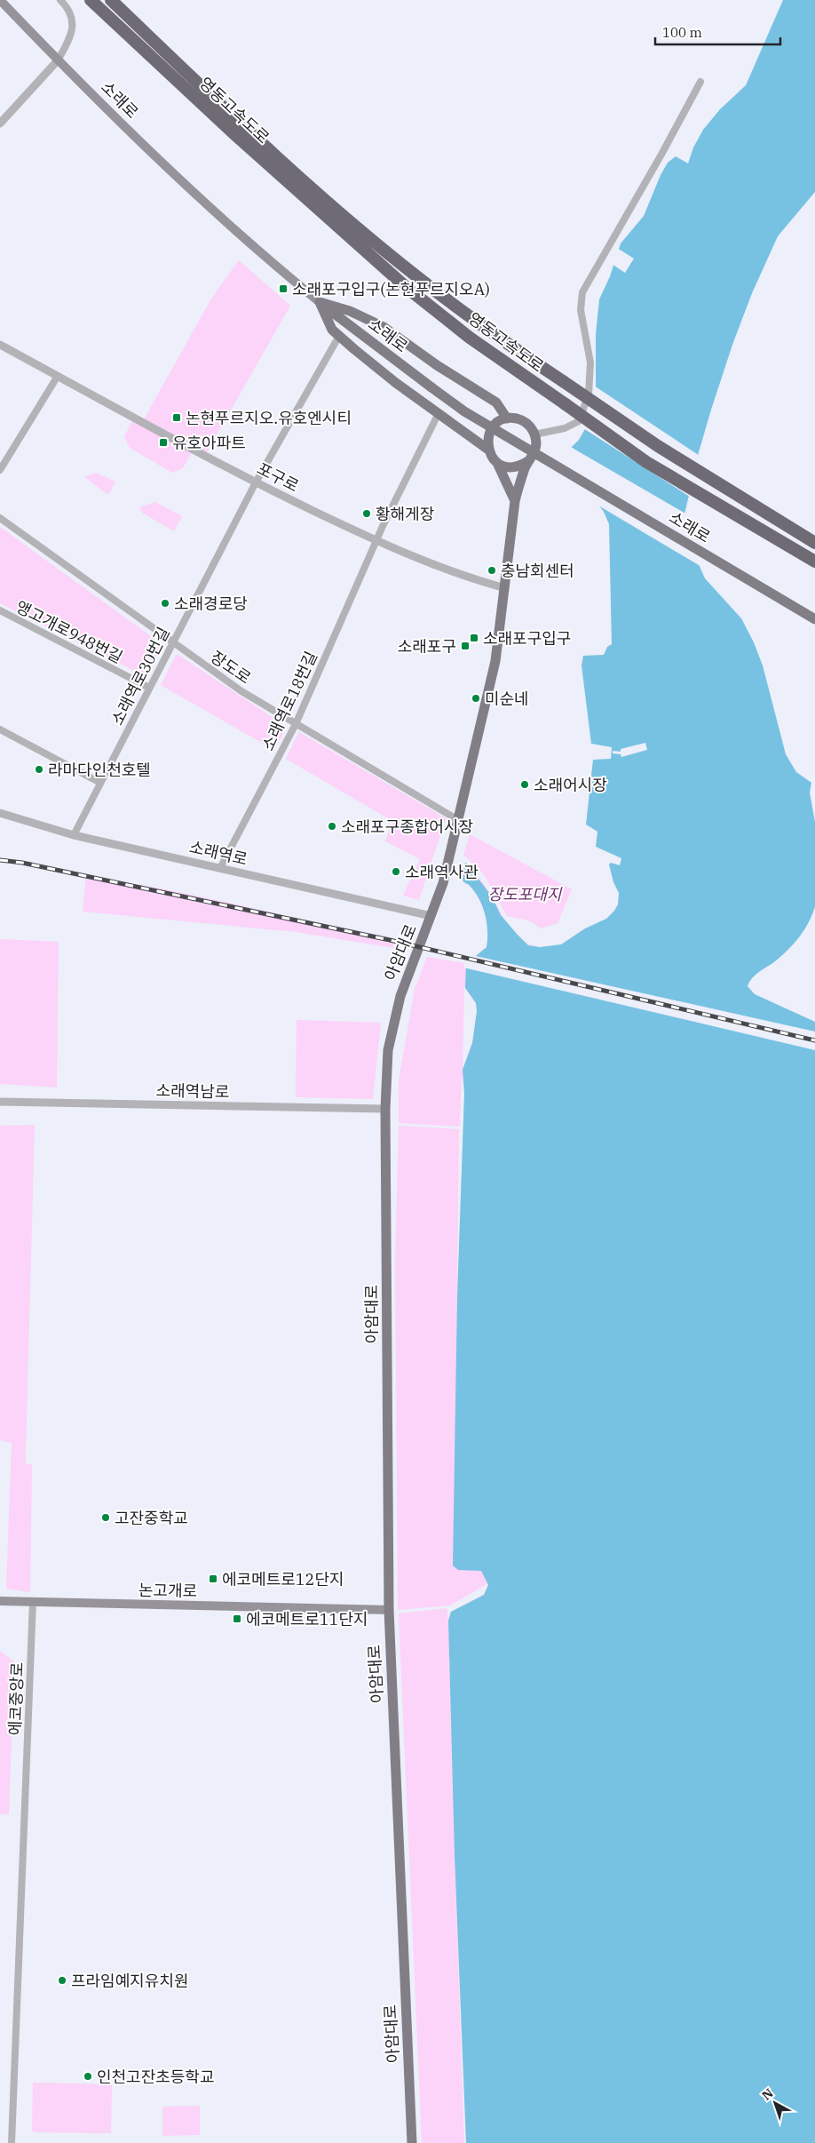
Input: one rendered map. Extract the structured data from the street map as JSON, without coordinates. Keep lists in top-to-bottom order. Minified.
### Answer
{"streets":{"highway":["영동고속도로"],"main road":["소래로","아암대로","논고개로"],"street":["포구로","앵고개로948번길","장도로","소래역로30번길","소래역로18번길","소래역로","소래역남로","에코중앙로"]},"crossings":[["포구로","소래역로30번길"],["포구로","소래역로18번길"],["포구로","아암대로"],["앵고개로948번길","소래역로30번길"],["장도로","소래역로30번길"],["장도로","소래역로18번길"],["장도로","아암대로"],["소래역로30번길","소래역로"],["소래역로18번길","소래역로"],["소래역로","아암대로"],["아암대로","소래역남로"],["아암대로","논고개로"],["논고개로","에코중앙로"]],"parks":["장도포대지"],"places":{"transit":["소래포구입구(논현푸르지오A)","논현푸르지오.유호엔시티","유호아파트","소래포구입구","소래포구","에코메트로12단지","에코메트로11단지"],"other":["황해게장","충남회센터","소래경로당","미순네","라마다인천호텔","소래어시장","소래포구종합어시장","소래역사관","고잔중학교","프라임예지유치원","인천고잔초등학교"]},"scale_bar":"100 m","north":"top left"}
